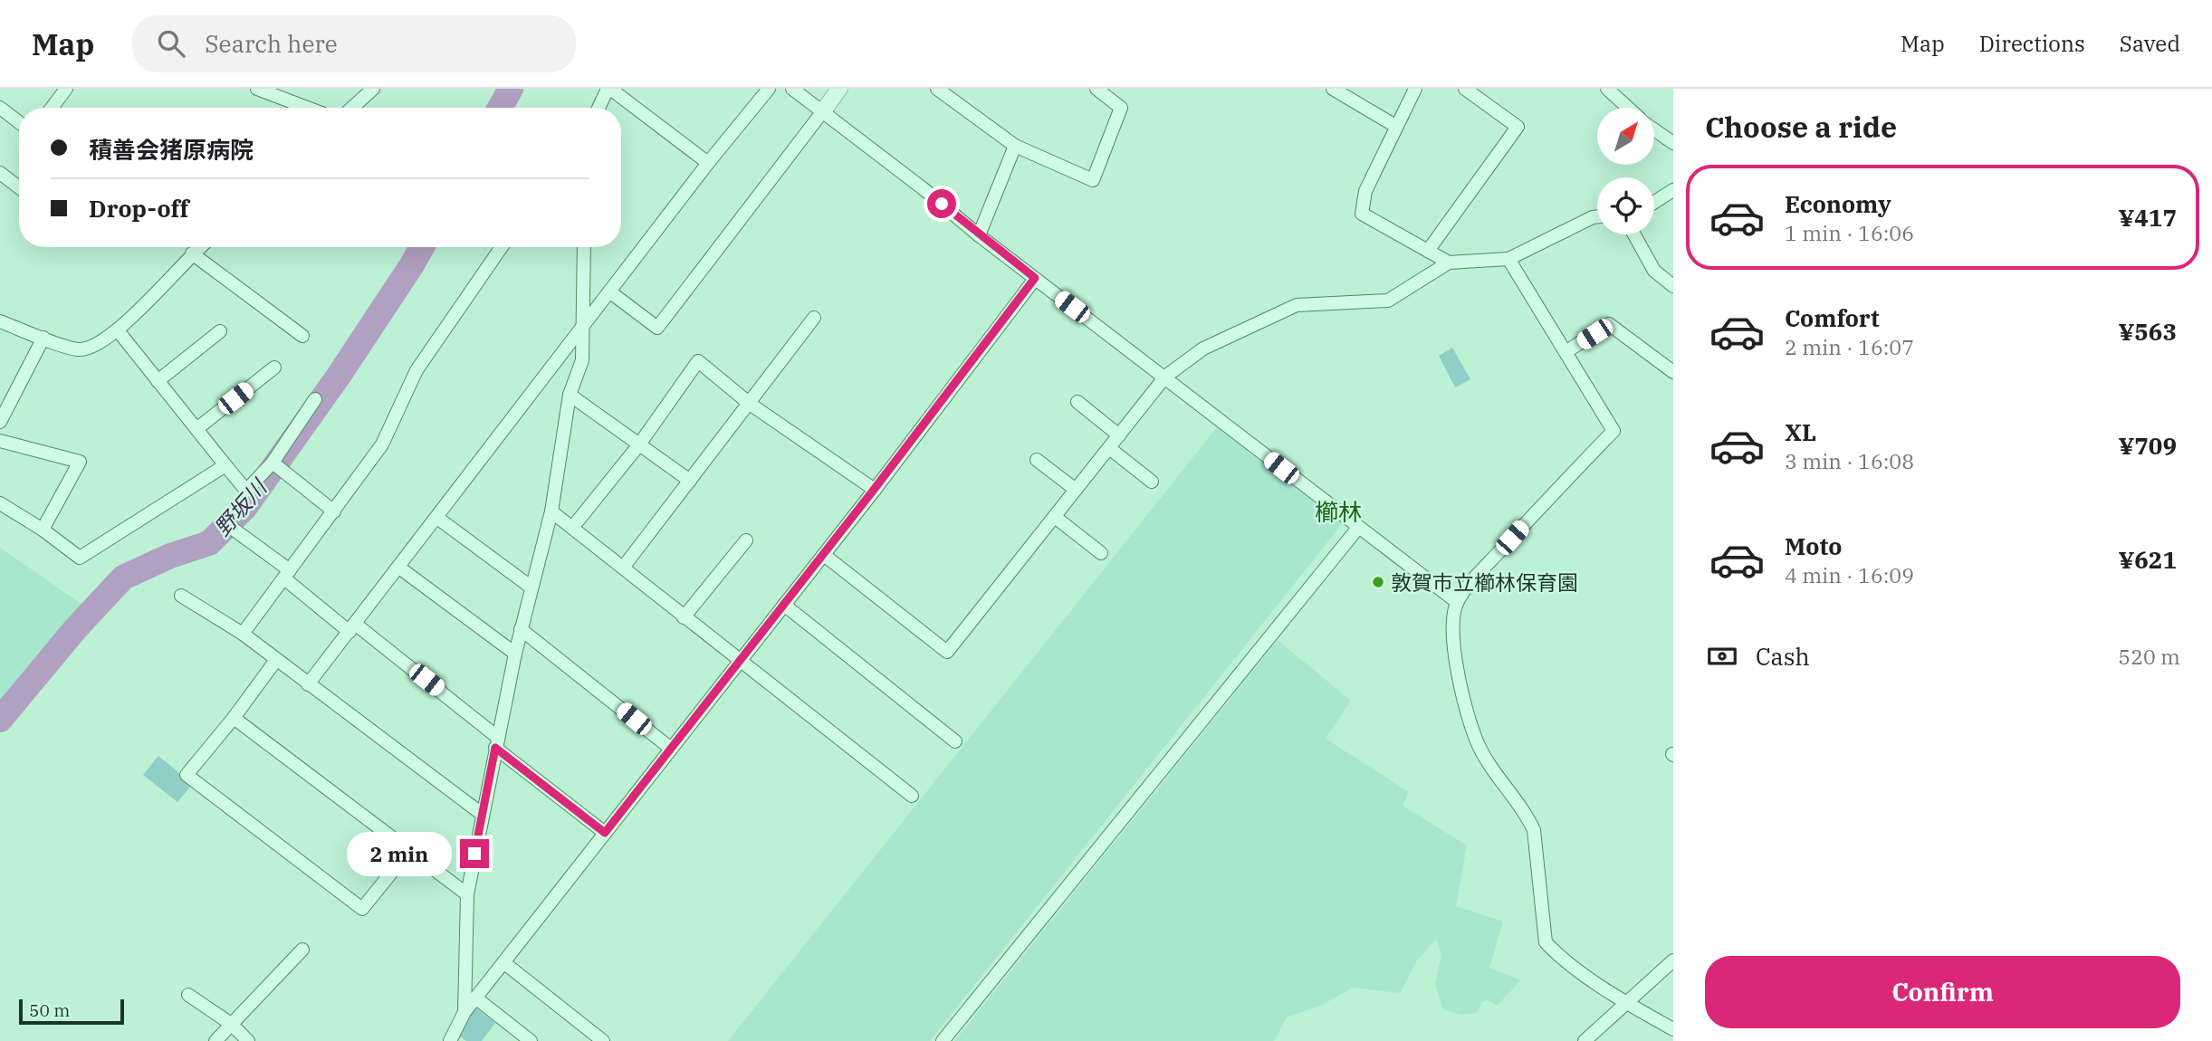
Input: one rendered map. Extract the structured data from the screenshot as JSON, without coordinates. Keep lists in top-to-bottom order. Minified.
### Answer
{"districts":["櫛林"],"water":["野坂川"],"places":["敦賀市立櫛林保育園"],"scale_bar":"50 m","north":"top right","page":{"header":"Map","search":"Search here","nav":["Map","Directions","Saved"],"heading":"Choose a ride","banner":["積善会猪原病院","Drop-off"],"list":[{"name":"Economy","note":"1 min · 16:06","value":"¥417"},{"name":"Comfort","note":"2 min · 16:07","value":"¥563"},{"name":"XL","note":"3 min · 16:08","value":"¥709"},{"name":"Moto","note":"4 min · 16:09","value":"¥621"}],"pay":["Cash","520 m"],"bubble":"2 min","buttons":"Confirm","scale":"50 m"}}
